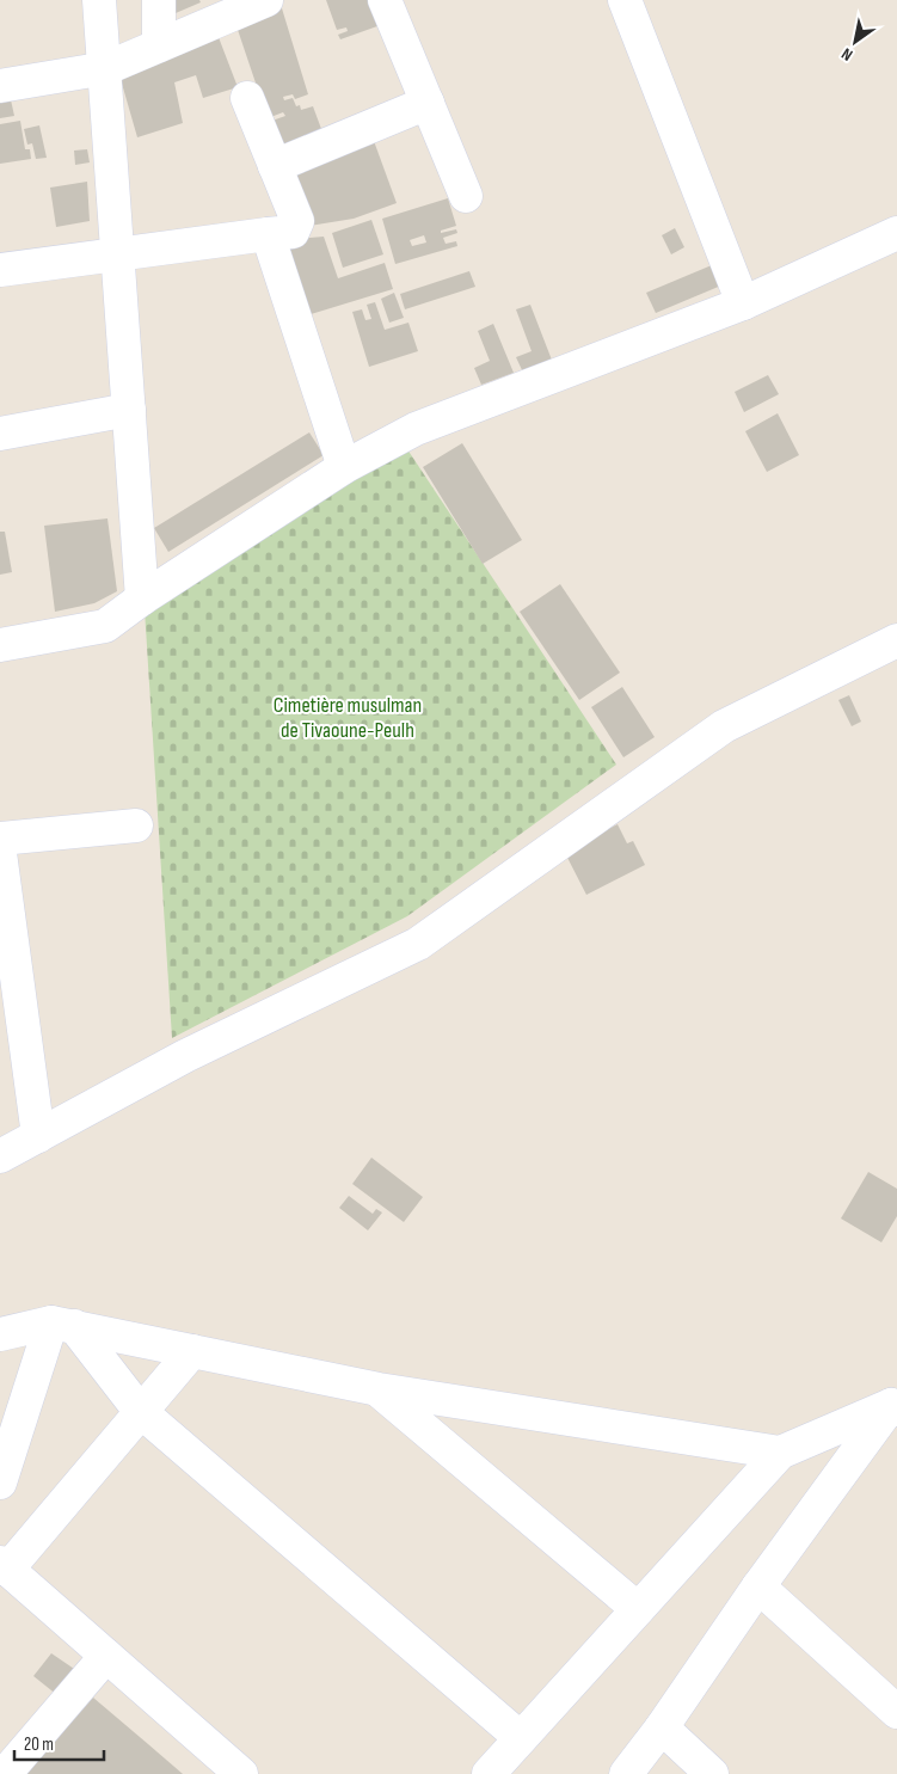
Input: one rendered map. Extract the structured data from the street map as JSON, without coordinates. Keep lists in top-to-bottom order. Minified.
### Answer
{"parks":["Cimetière musulman de Tivaoune-Peulh"],"scale_bar":"20 m","north":"bottom left"}
